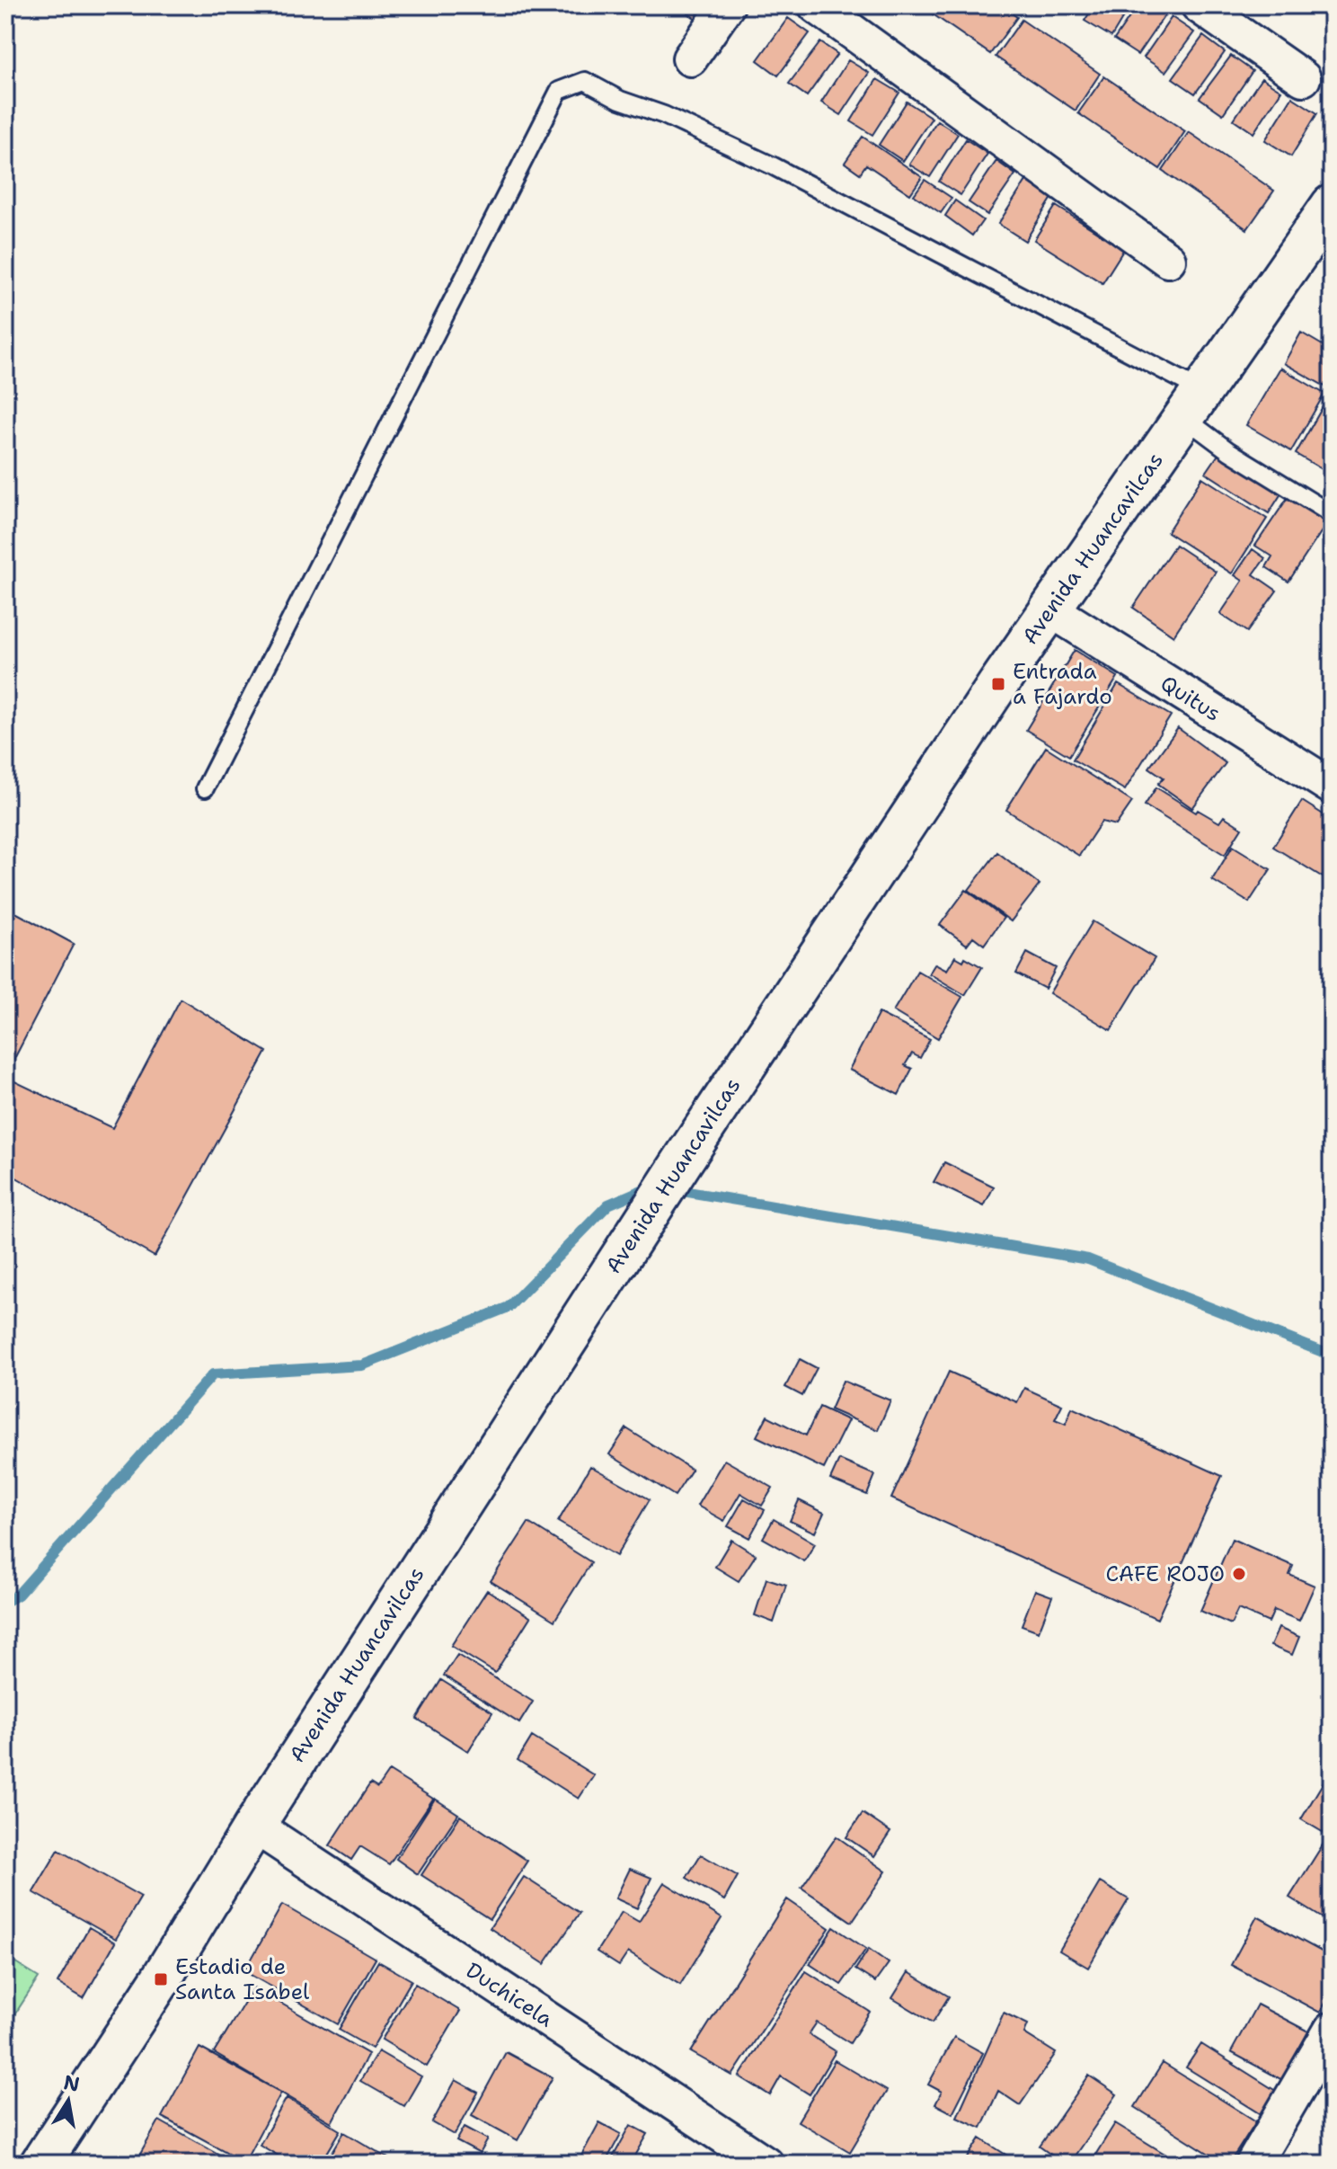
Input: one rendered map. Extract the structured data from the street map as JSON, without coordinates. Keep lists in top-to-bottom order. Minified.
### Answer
{"streets":{"street":["Avenida Huancavilcas","Quitus","Duchicela"]},"crossings":[["Avenida Huancavilcas","Quitus"],["Avenida Huancavilcas","Duchicela"]],"places":{"transit":["Entrada a Fajardo","Estadio de Santa Isabel"],"other":["CAFE ROJO"]},"north":"top"}
